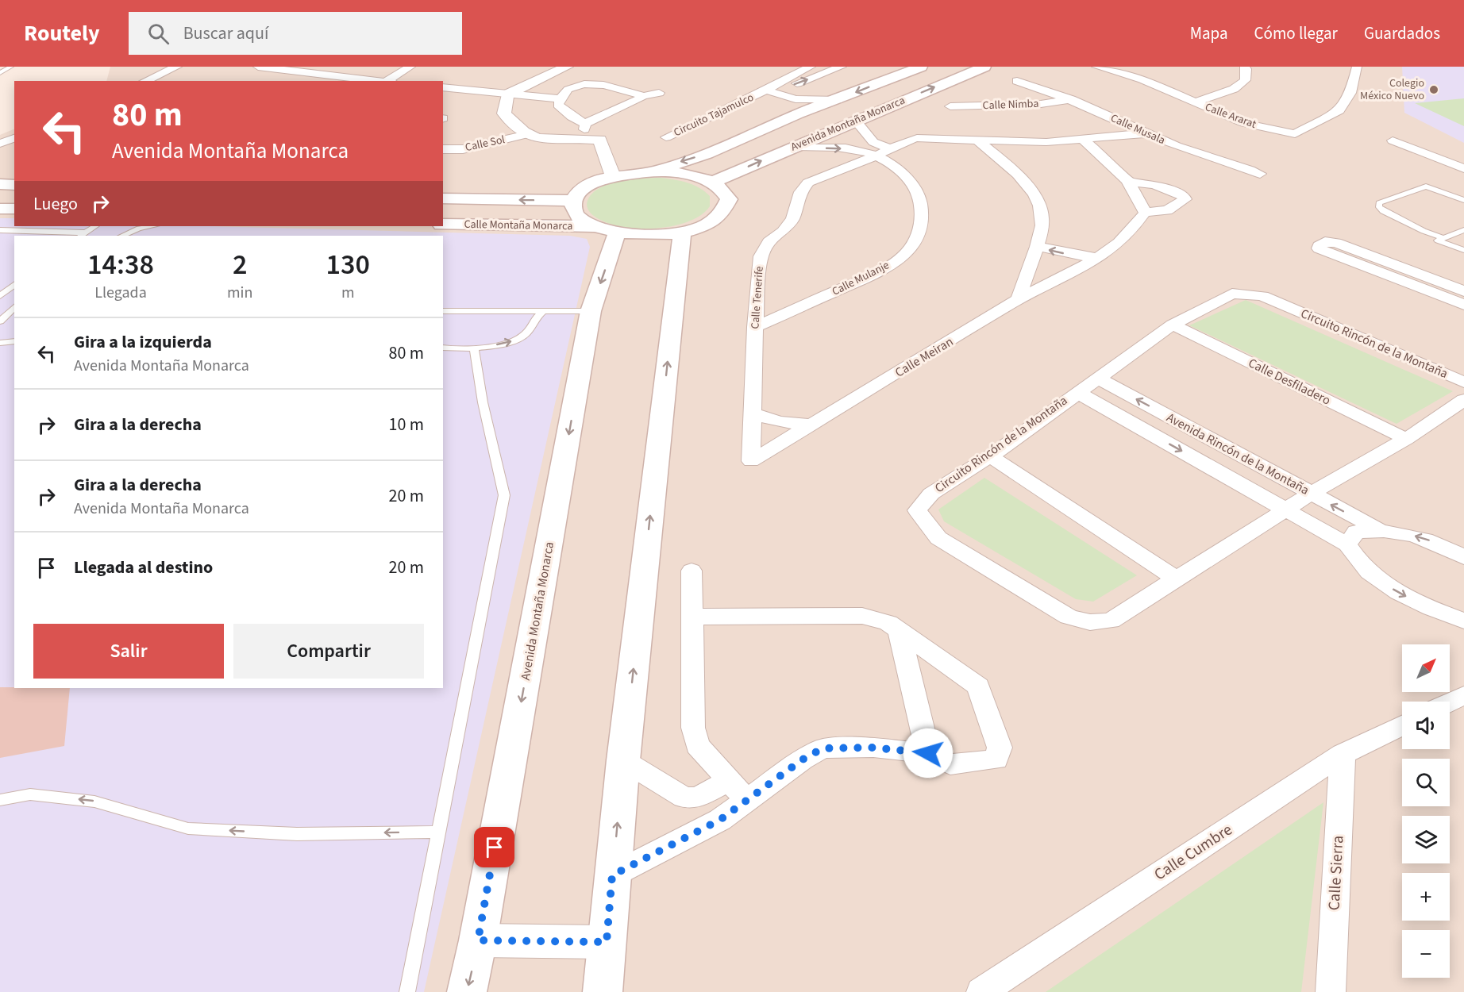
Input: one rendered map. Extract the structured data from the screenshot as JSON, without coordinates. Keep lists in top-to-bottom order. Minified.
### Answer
{"streets":{"main road":["Avenida Montaña Monarca","Calle Montaña Monarca"],"street":["Calle Nimba","Circuito Tajamulco","Calle Ararat","Calle Musala","Calle Sol","Calle Mulanje","Calle Tenerife","Circuito Rincón de la Montaña","Calle Meiran","Calle Desfiladero","Avenida Rincón de la Montaña","Calle Cumbre","Calle Sierra"]},"crossings":[["Calle Nimba","Calle Musala"],["Avenida Montaña Monarca","Calle Montaña Monarca"],["Avenida Montaña Monarca","Calle Mulanje"],["Calle Musala","Calle Tenerife"],["Calle Mulanje","Calle Tenerife"],["Calle Tenerife","Calle Meiran"],["Circuito Rincón de la Montaña","Calle Desfiladero"],["Circuito Rincón de la Montaña","Avenida Rincón de la Montaña"],["Calle Cumbre","Calle Sierra"]],"places":["Colegio México Nuevo"],"north":"top right","page":{"header":"Routely","search":"Buscar aquí","nav":["Mapa","Cómo llegar","Guardados"],"turn":["80 m","Avenida Montaña Monarca"],"then":"Luego","eta":["14:38","Llegada","2","min","130","m"],"list":[{"name":"Gira a la izquierda","note":"Avenida Montaña Monarca","value":"80 m"},{"name":"Gira a la derecha","value":"10 m"},{"name":"Gira a la derecha","note":"Avenida Montaña Monarca","value":"20 m"},{"name":"Llegada al destino","value":"20 m"}],"buttons":["Salir","Compartir"],"map_buttons":["+","−"]}}
